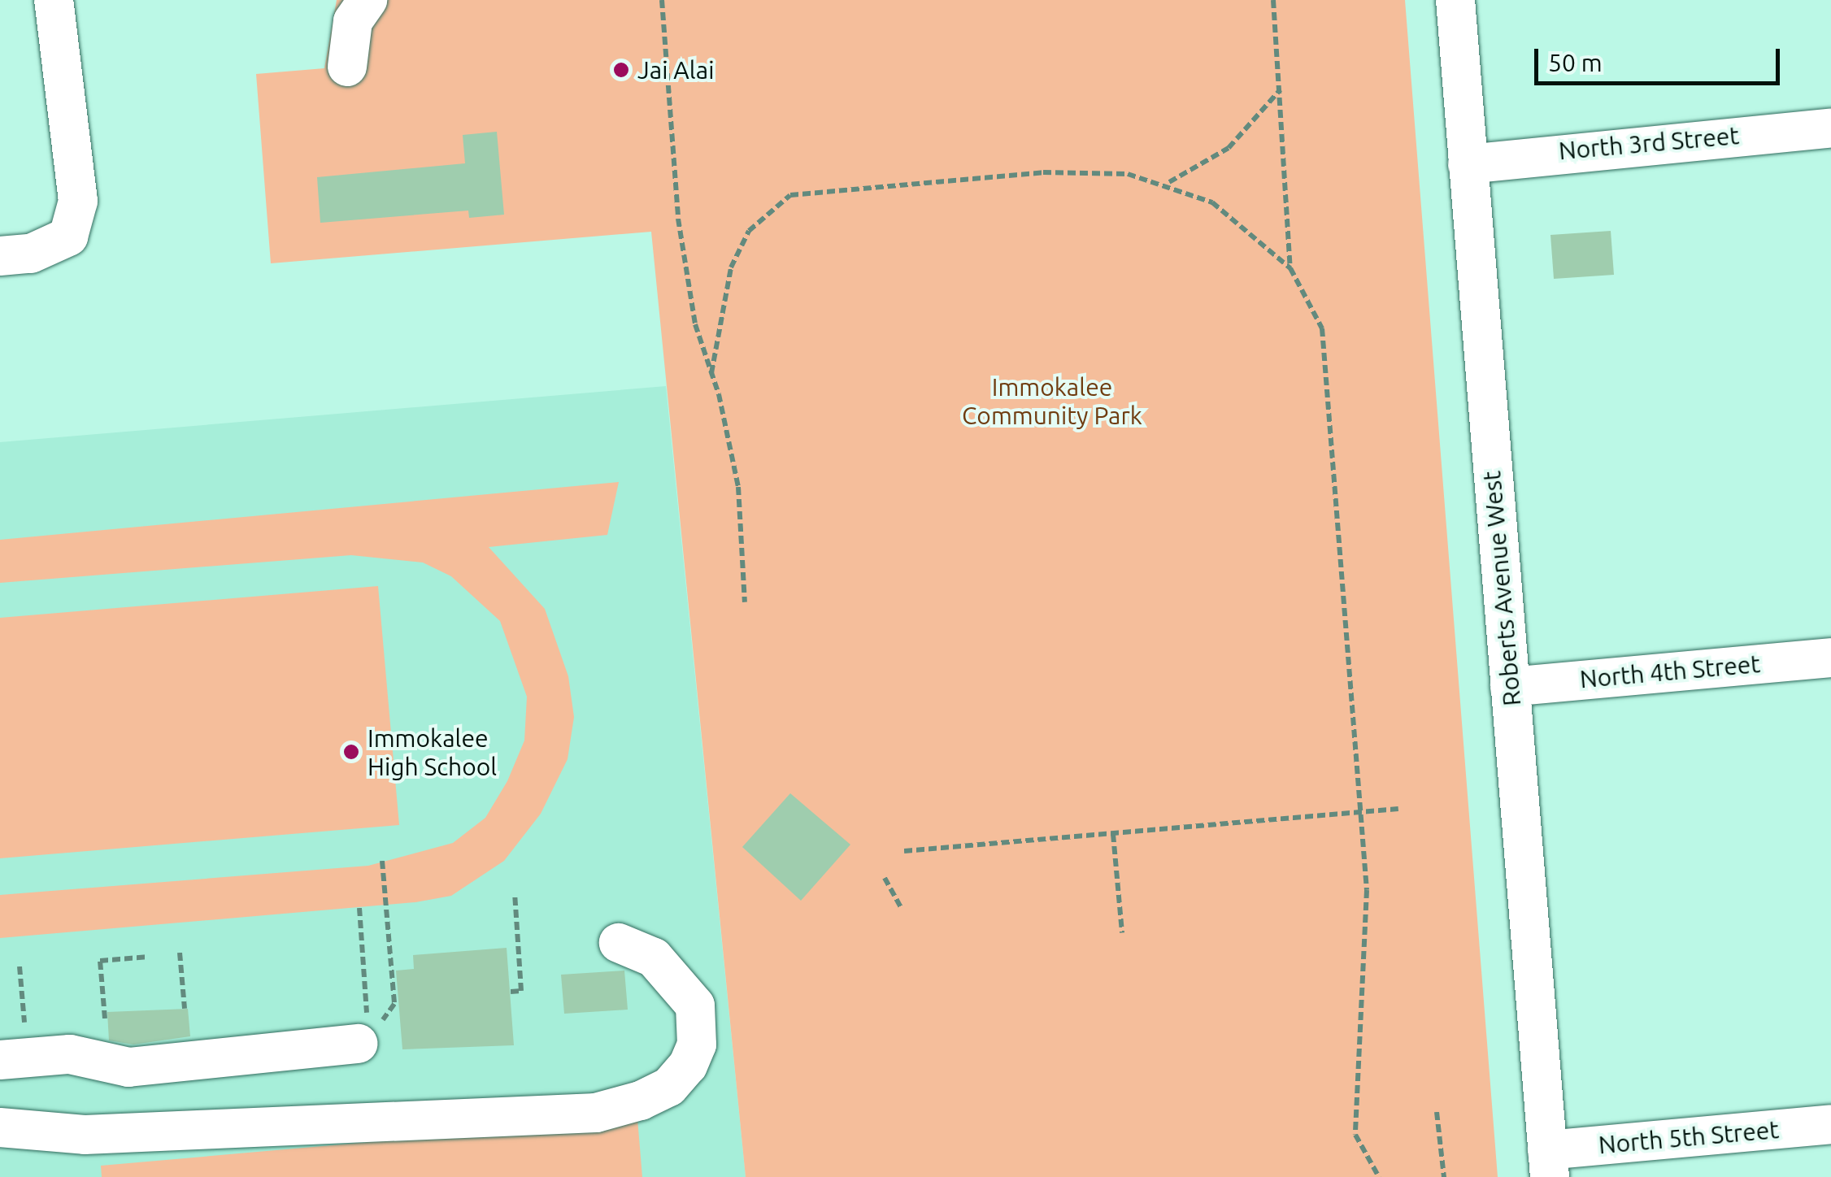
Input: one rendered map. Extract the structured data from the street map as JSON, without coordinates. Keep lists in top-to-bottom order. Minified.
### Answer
{"streets":{"street":["North 3rd Street","Roberts Avenue West","North 4th Street","North 5th Street"]},"crossings":[["North 3rd Street","Roberts Avenue West"],["Roberts Avenue West","North 4th Street"],["Roberts Avenue West","North 5th Street"]],"parks":["Immokalee Community Park"],"places":["Jai Alai","Immokalee High School"],"scale_bar":"50 m"}
